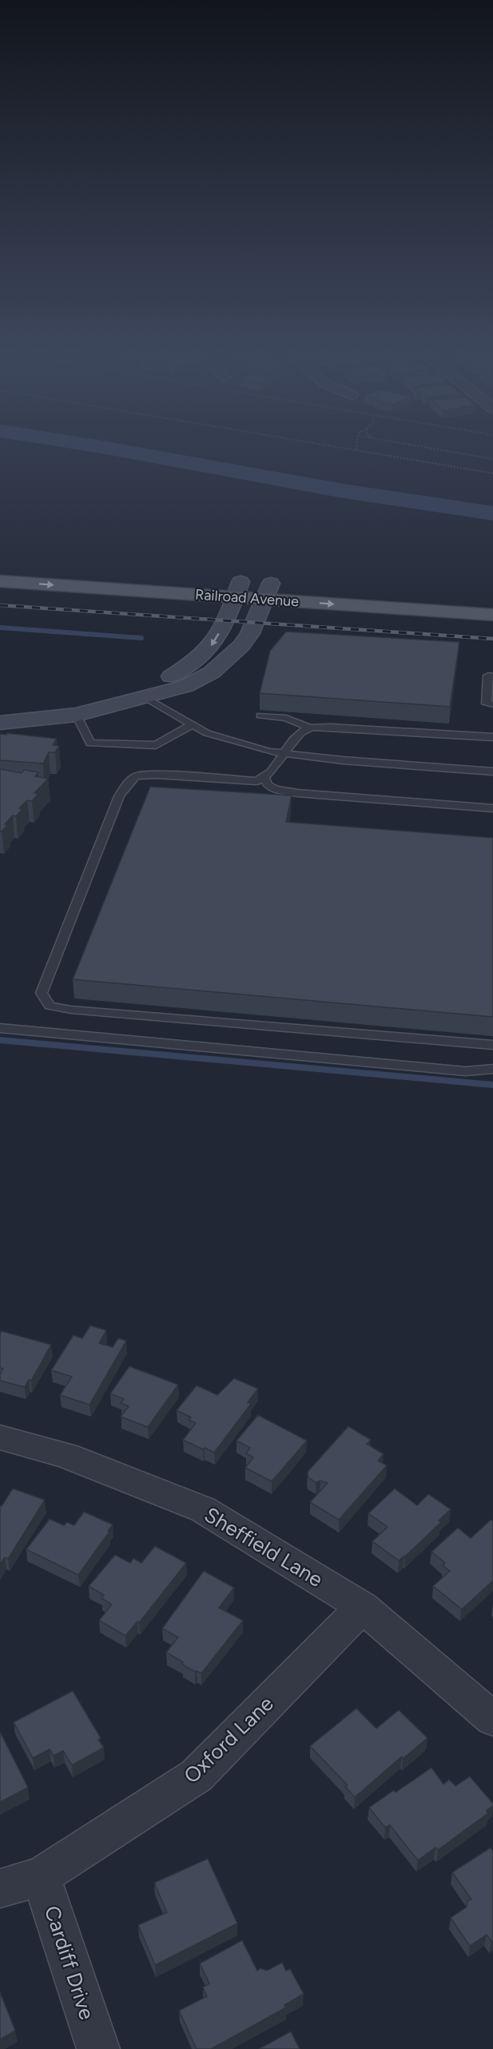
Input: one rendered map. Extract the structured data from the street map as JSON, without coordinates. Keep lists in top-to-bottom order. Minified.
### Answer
{"streets":{"main road":["Railroad Avenue"],"street":["Sheffield Lane","Oxford Lane","Cardiff Drive"]},"crossings":[["Sheffield Lane","Oxford Lane"],["Oxford Lane","Cardiff Drive"]]}
